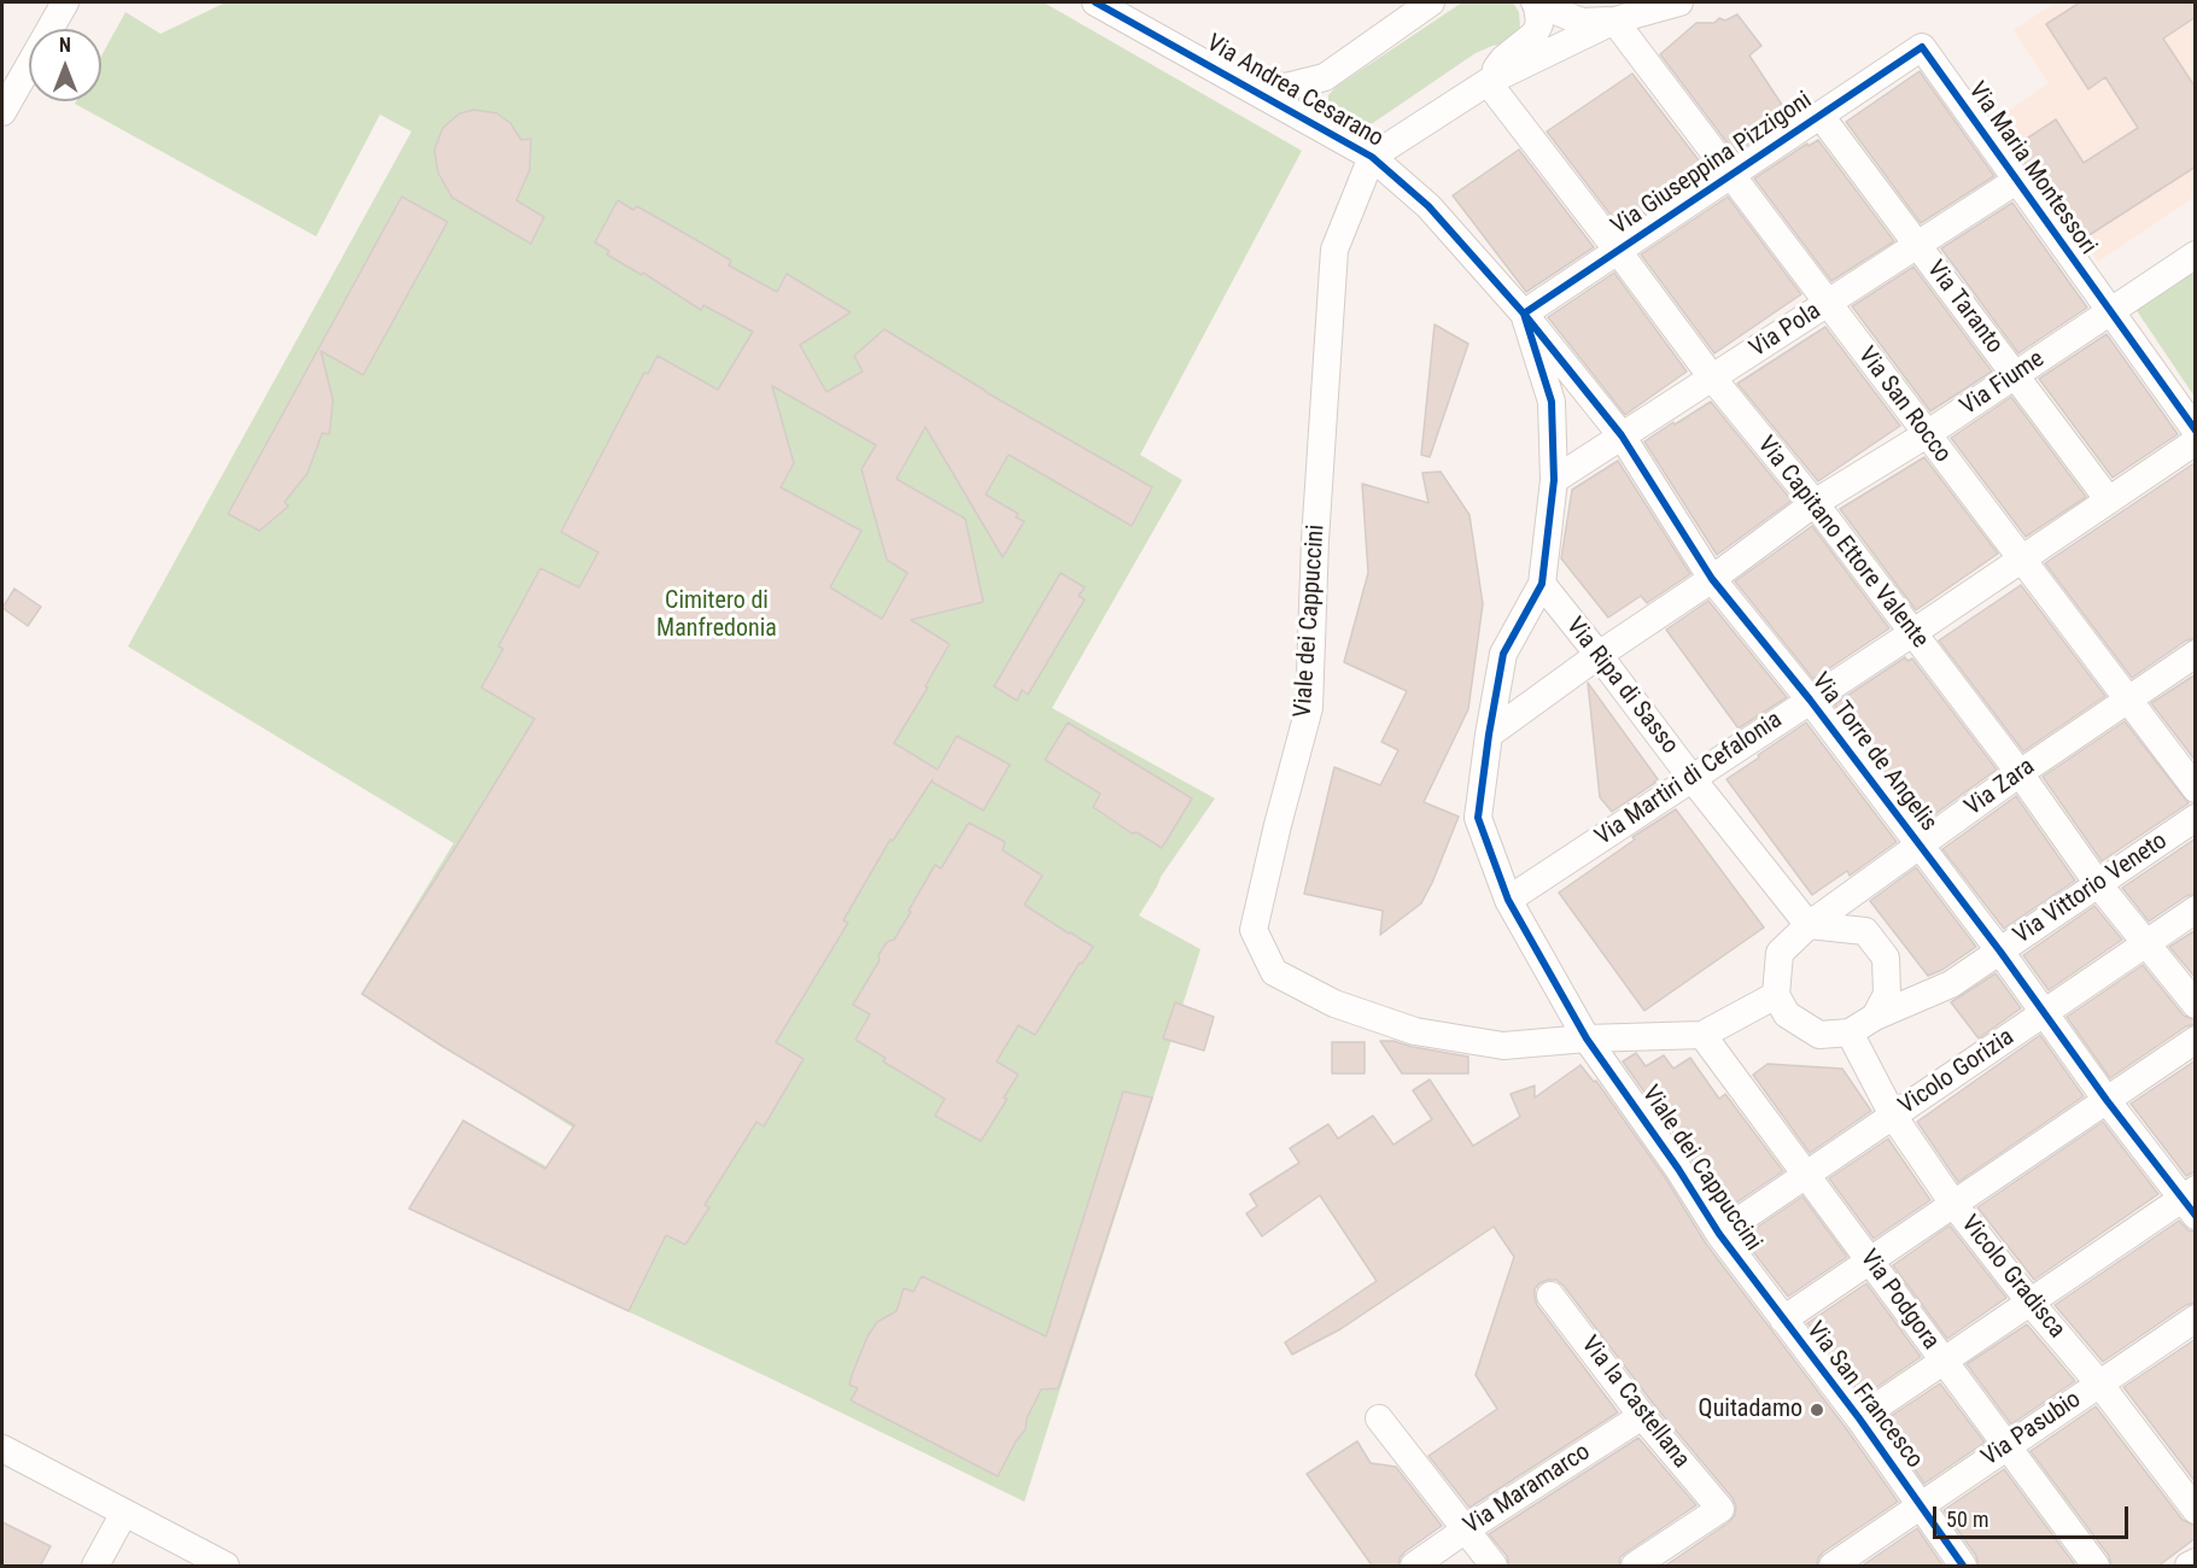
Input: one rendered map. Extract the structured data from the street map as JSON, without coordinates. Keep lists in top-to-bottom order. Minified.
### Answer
{"streets":{"street":["Via Andrea Cesarano","Via Giuseppina Pizzigoni","Via Maria Montessori","Via Taranto","Via Pola","Via Fiume","Via San Rocco","Via Capitano Ettore Valente","Viale dei Cappuccini","Via Ripa di Sasso","Via Torre de Angelis","Via Martiri di Cefalonia","Via Zara","Via Vittorio Veneto","Vicolo Gorizia","Vicolo Gradisca","Via Podgora","Via San Francesco","Via la Castellana","Via Pasubio","Via Maramarco"]},"crossings":[["Via Andrea Cesarano","Via Giuseppina Pizzigoni"],["Via Andrea Cesarano","Via Pola"],["Via Andrea Cesarano","Via Fiume"],["Via Andrea Cesarano","Viale dei Cappuccini"],["Via Andrea Cesarano","Via Ripa di Sasso"],["Via Andrea Cesarano","Via Torre de Angelis"],["Via Andrea Cesarano","Via Martiri di Cefalonia"],["Via Giuseppina Pizzigoni","Via Maria Montessori"],["Via Giuseppina Pizzigoni","Via Taranto"],["Via Giuseppina Pizzigoni","Via San Rocco"],["Via Giuseppina Pizzigoni","Via Capitano Ettore Valente"],["Via Giuseppina Pizzigoni","Via Torre de Angelis"],["Via Maria Montessori","Via Pola"],["Via Maria Montessori","Via Fiume"],["Via Taranto","Via Pola"],["Via Taranto","Via Fiume"],["Via Taranto","Via Martiri di Cefalonia"],["Via Pola","Via San Rocco"],["Via Pola","Via Capitano Ettore Valente"],["Via Pola","Via Torre de Angelis"],["Via Fiume","Via San Rocco"],["Via Fiume","Via Capitano Ettore Valente"],["Via Fiume","Via Ripa di Sasso"],["Via Fiume","Via Torre de Angelis"],["Via San Rocco","Via Martiri di Cefalonia"],["Via San Rocco","Via Zara"],["Via Capitano Ettore Valente","Via Martiri di Cefalonia"],["Via Capitano Ettore Valente","Via Zara"],["Via Capitano Ettore Valente","Via Vittorio Veneto"],["Via Capitano Ettore Valente","Vicolo Gorizia"],["Viale dei Cappuccini","Vicolo Gorizia"],["Viale dei Cappuccini","Via Podgora"],["Viale dei Cappuccini","Via San Francesco"],["Via Ripa di Sasso","Via Martiri di Cefalonia"],["Via Ripa di Sasso","Via Zara"],["Via Ripa di Sasso","Via Vittorio Veneto"],["Via Ripa di Sasso","Vicolo Gradisca"],["Via Torre de Angelis","Via Martiri di Cefalonia"],["Via Torre de Angelis","Via Zara"],["Via Torre de Angelis","Via Vittorio Veneto"],["Via Torre de Angelis","Vicolo Gorizia"],["Via Zara","Via Vittorio Veneto"],["Via Zara","Vicolo Gradisca"],["Via Vittorio Veneto","Vicolo Gradisca"],["Vicolo Gorizia","Vicolo Gradisca"],["Vicolo Gorizia","Via Podgora"],["Vicolo Gradisca","Via Pasubio"],["Via Podgora","Via Pasubio"],["Via San Francesco","Via Pasubio"],["Via la Castellana","Via Maramarco"]],"parks":["Cimitero di Manfredonia"],"places":["Quitadamo"],"scale_bar":"50 m","north":"top"}
